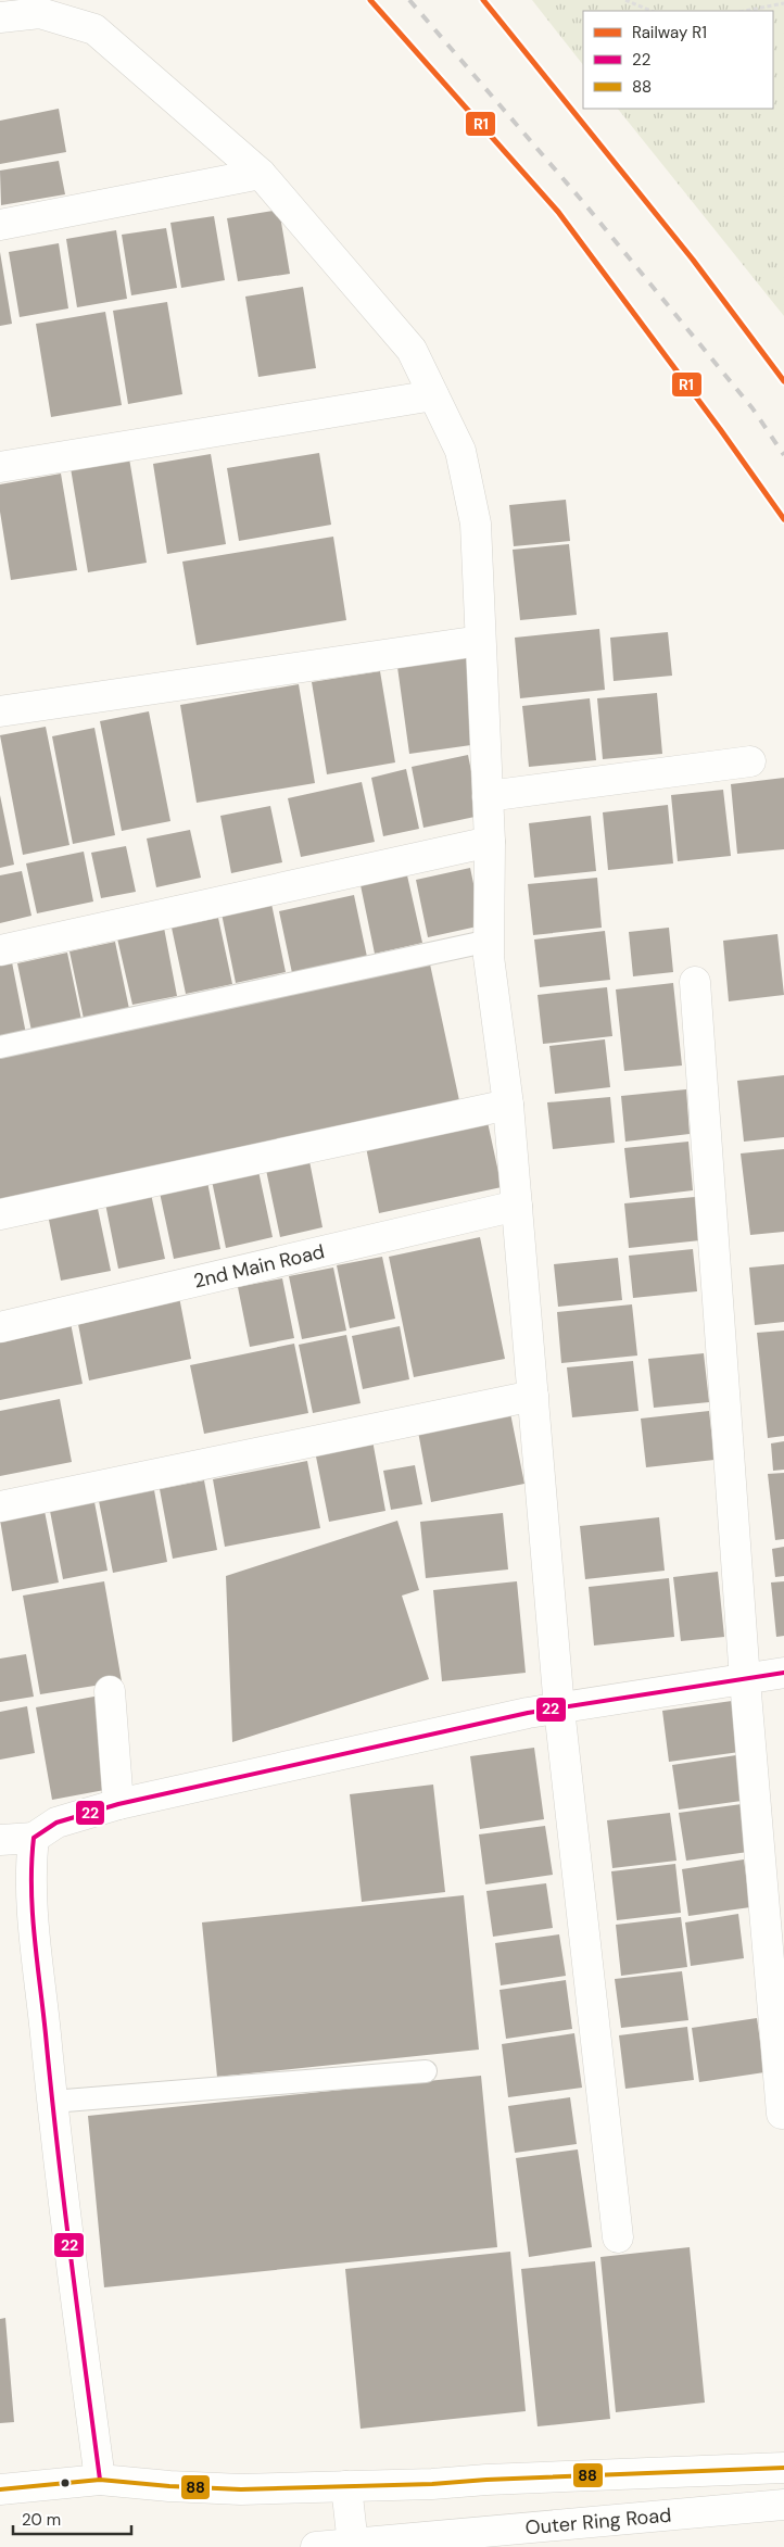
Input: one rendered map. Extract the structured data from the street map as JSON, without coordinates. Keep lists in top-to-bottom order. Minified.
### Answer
{"streets":{"main road":["2nd Main Road","Outer Ring Road"]},"lines":["rail line R1","transit line 22","transit line 88"],"legend":["Railway R1","22","88"],"scale_bar":"20 m"}
